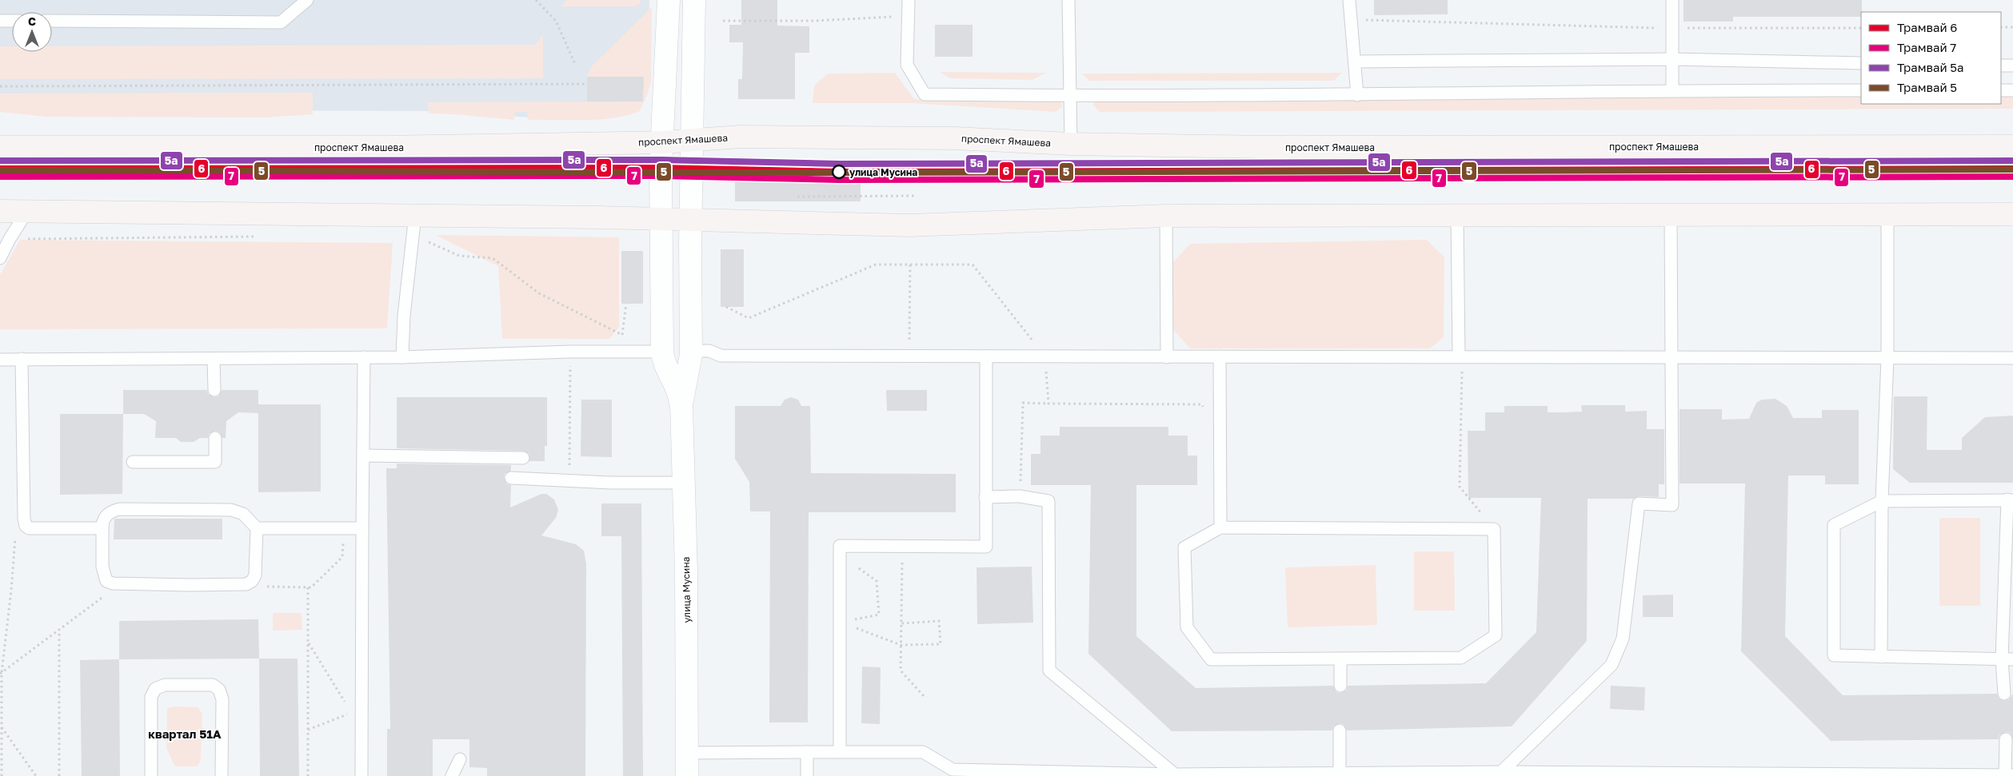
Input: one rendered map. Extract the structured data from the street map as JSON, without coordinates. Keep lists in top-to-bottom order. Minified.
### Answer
{"streets":{"main road":["проспект Ямашева"],"street":["улица Мусина"]},"crossings":[["проспект Ямашева","улица Мусина"]],"districts":["квартал 51А"],"places":["улица Мусина"],"lines":["tram line 5а","tram line 6","tram line 5","tram line 7"],"legend":["Трамвай 6","Трамвай 7","Трамвай 5а","Трамвай 5"],"north":"top"}
